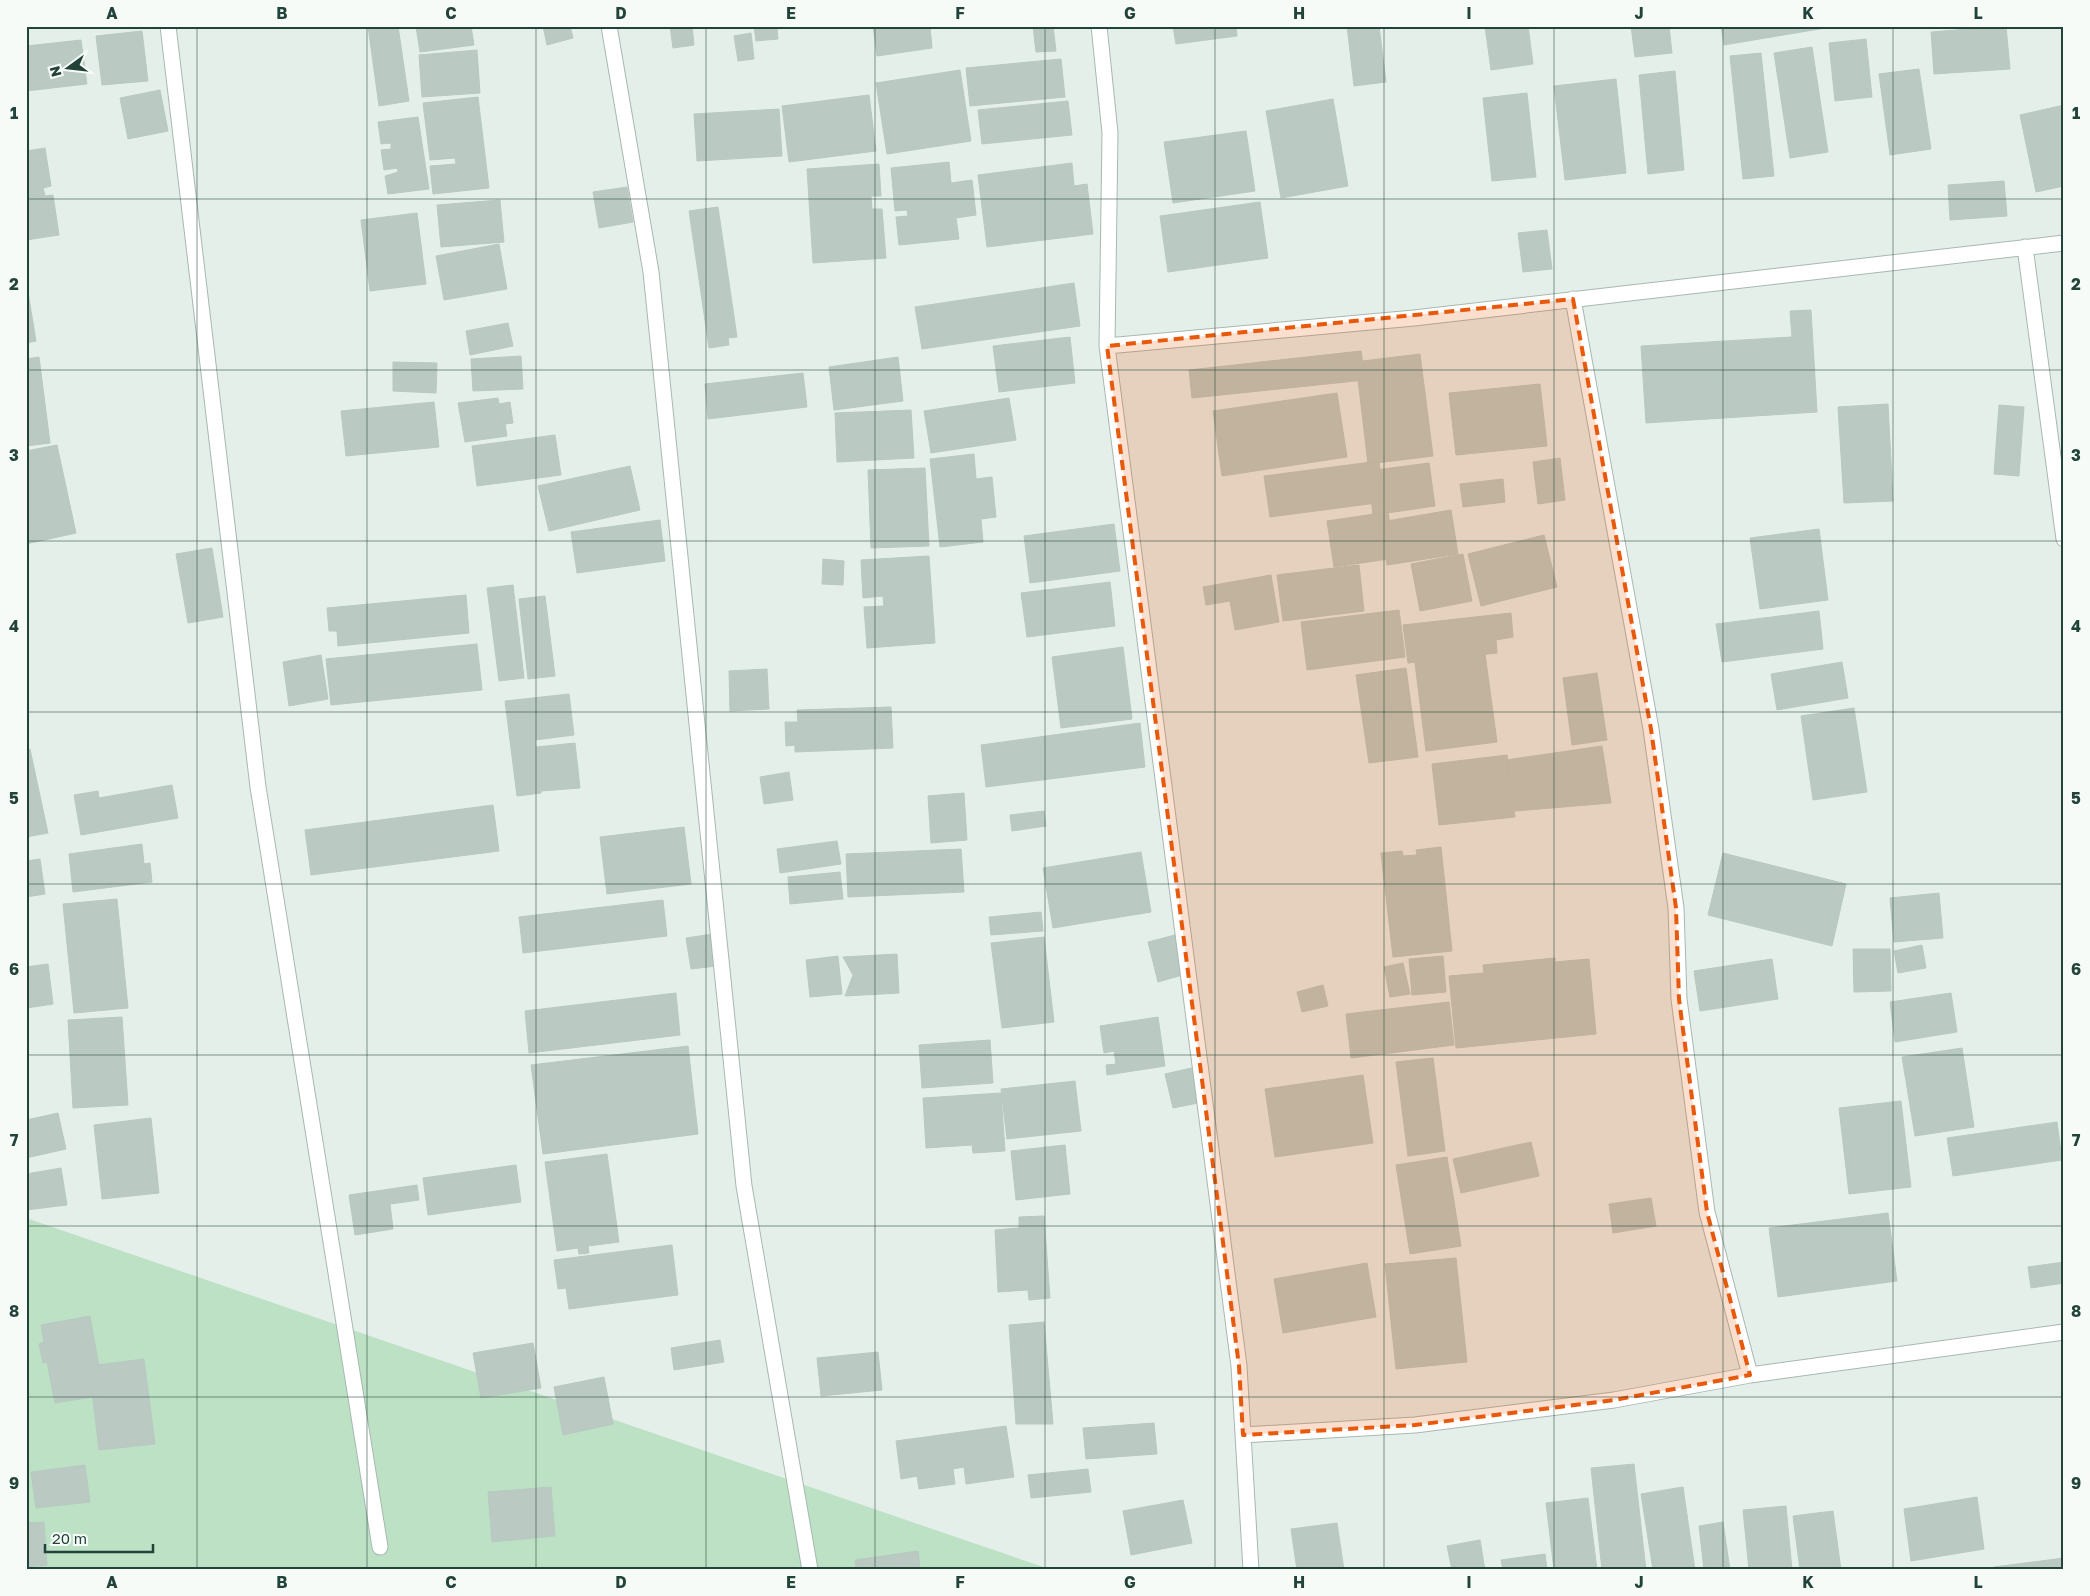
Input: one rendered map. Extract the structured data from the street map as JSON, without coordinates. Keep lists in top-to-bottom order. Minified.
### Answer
{"scale_bar":"20 m","north":"left","grid":{"columns":["A","B","C","D","E","F","G","H","I","J","K","L"],"rows":["1","2","3","4","5","6","7","8","9"]}}
